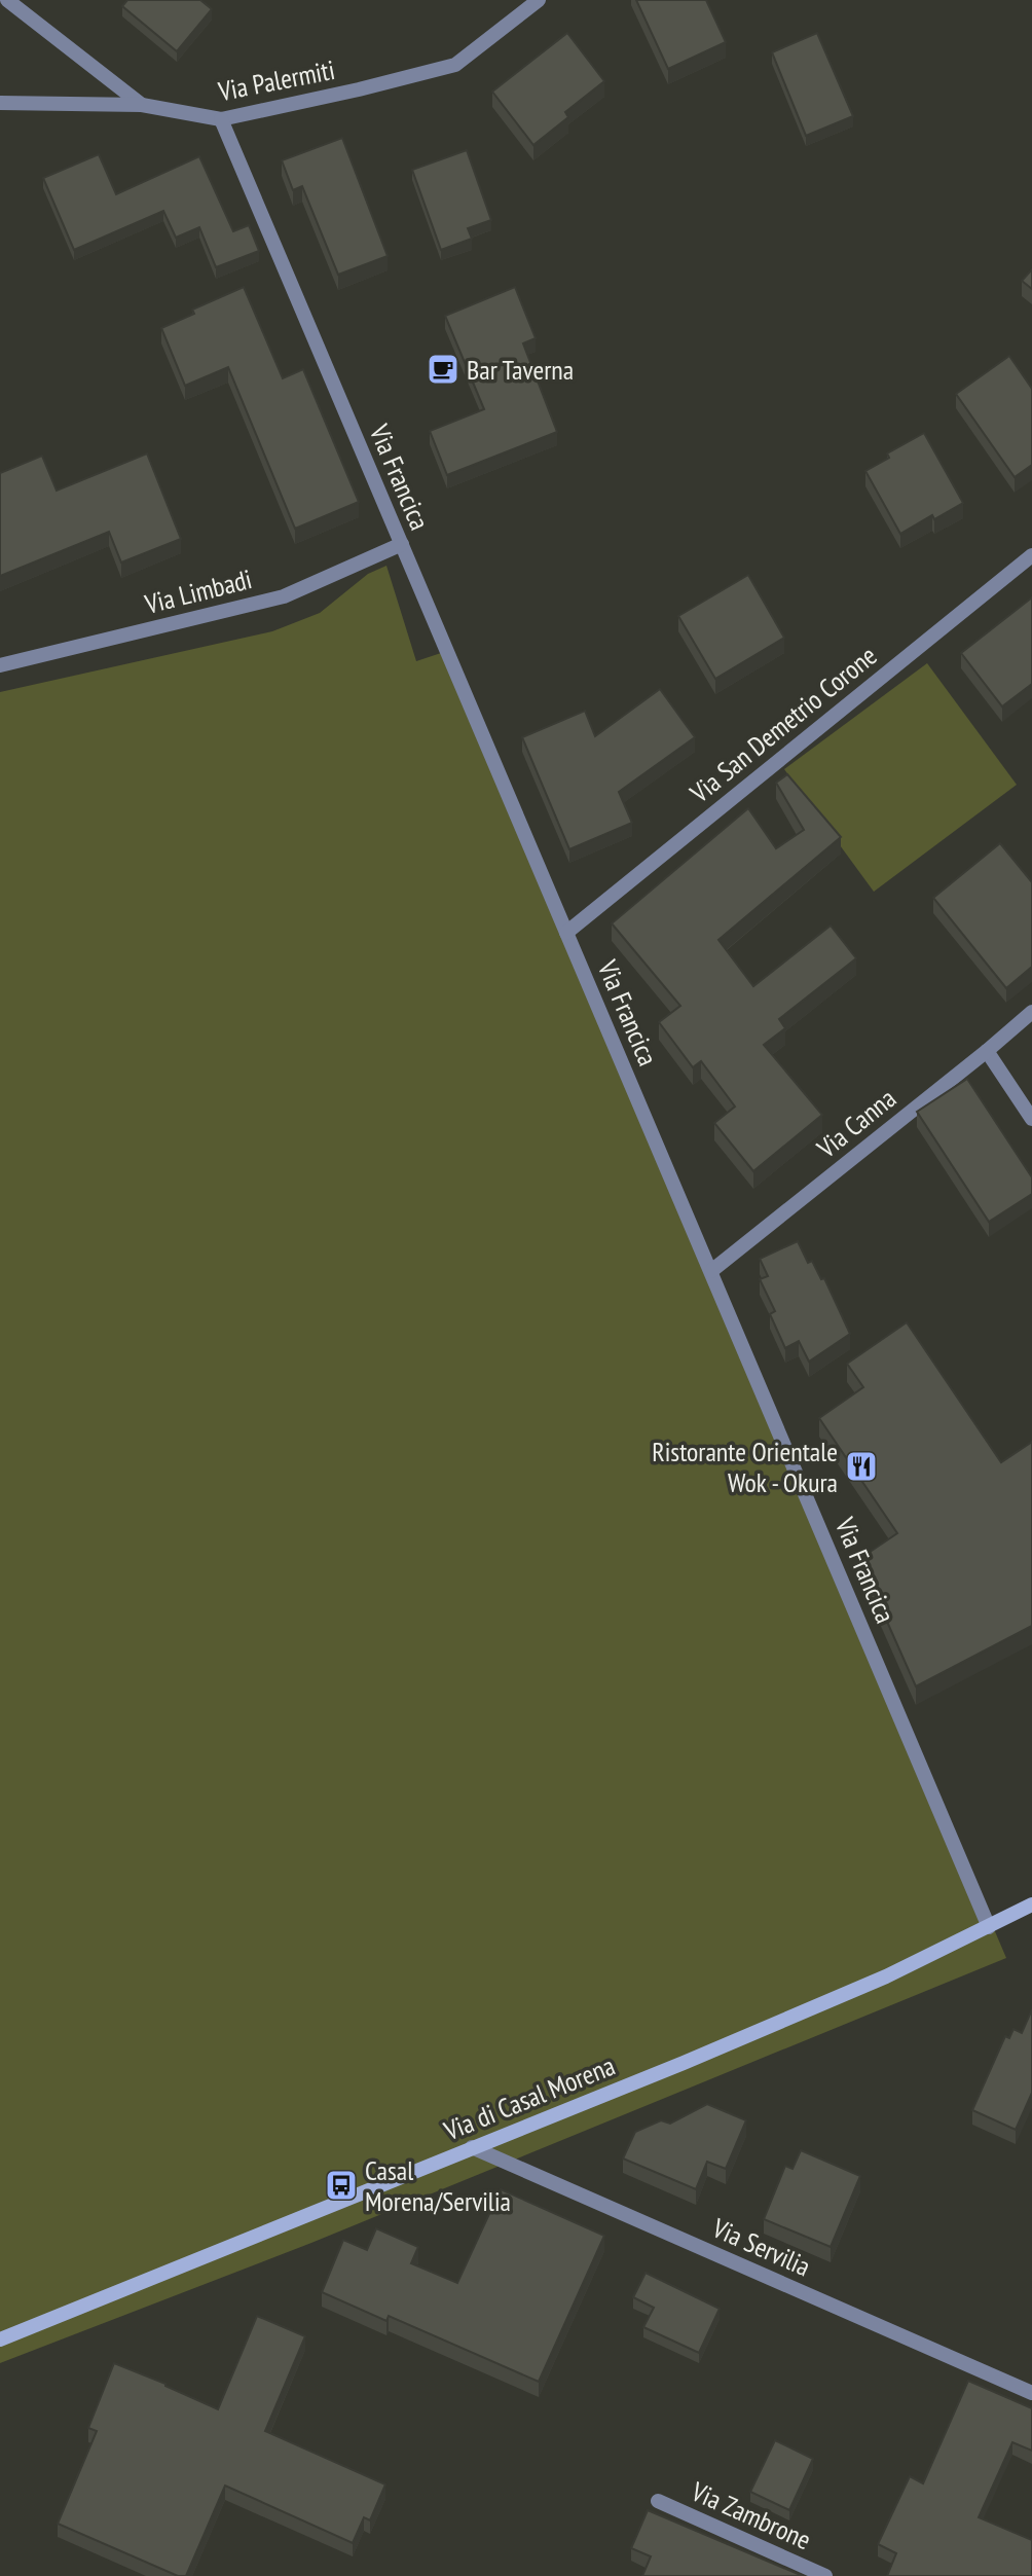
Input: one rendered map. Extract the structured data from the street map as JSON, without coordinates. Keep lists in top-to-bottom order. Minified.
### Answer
{"streets":{"main road":["Via di Casal Morena"],"street":["Via Palermiti","Via Francica","Via Limbadi","Via San Demetrio Corone","Via Canna","Via Servilia","Via Zambrone"]},"crossings":[["Via Palermiti","Via Francica"],["Via Francica","Via Limbadi"],["Via Francica","Via San Demetrio Corone"],["Via Francica","Via Canna"],["Via Francica","Via di Casal Morena"],["Via di Casal Morena","Via Servilia"]],"places":{"cafe":["Bar Taverna"],"restaurant":["Ristorante Orientale Wok - Okura"],"bus stop":["Casal Morena/Servilia"]}}
